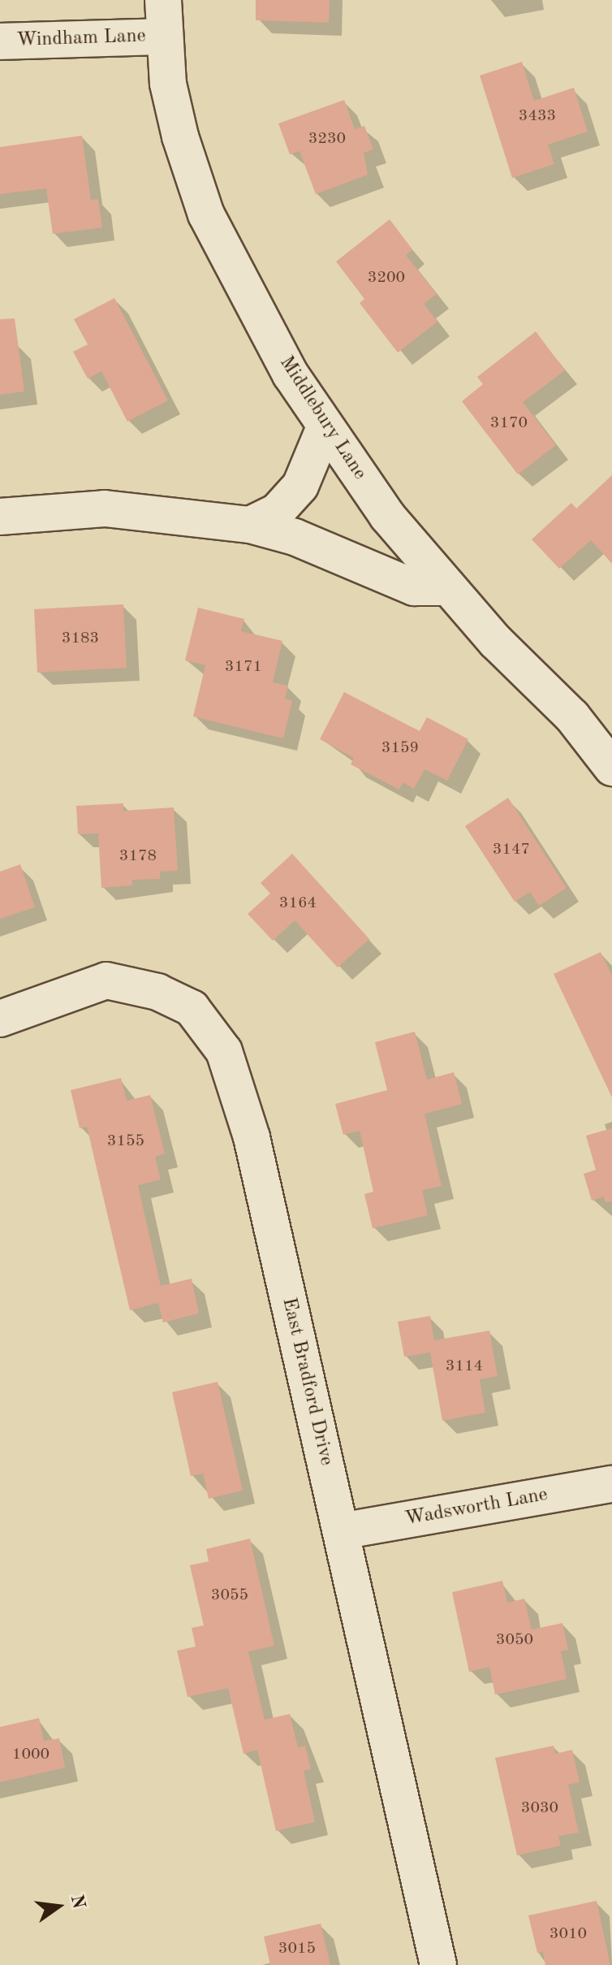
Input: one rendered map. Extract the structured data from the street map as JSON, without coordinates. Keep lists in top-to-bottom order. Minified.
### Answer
{"streets":{"street":["Windham Lane","Middlebury Lane","East Bradford Drive","Wadsworth Lane"]},"crossings":[["Windham Lane","Middlebury Lane"],["East Bradford Drive","Wadsworth Lane"]],"house_numbers":["3433","3230","3200","3170","3183","3171","3159","3147","3178","3164","3155","3114","3055","3050","1000","3030","3010","3015"],"north":"right"}
